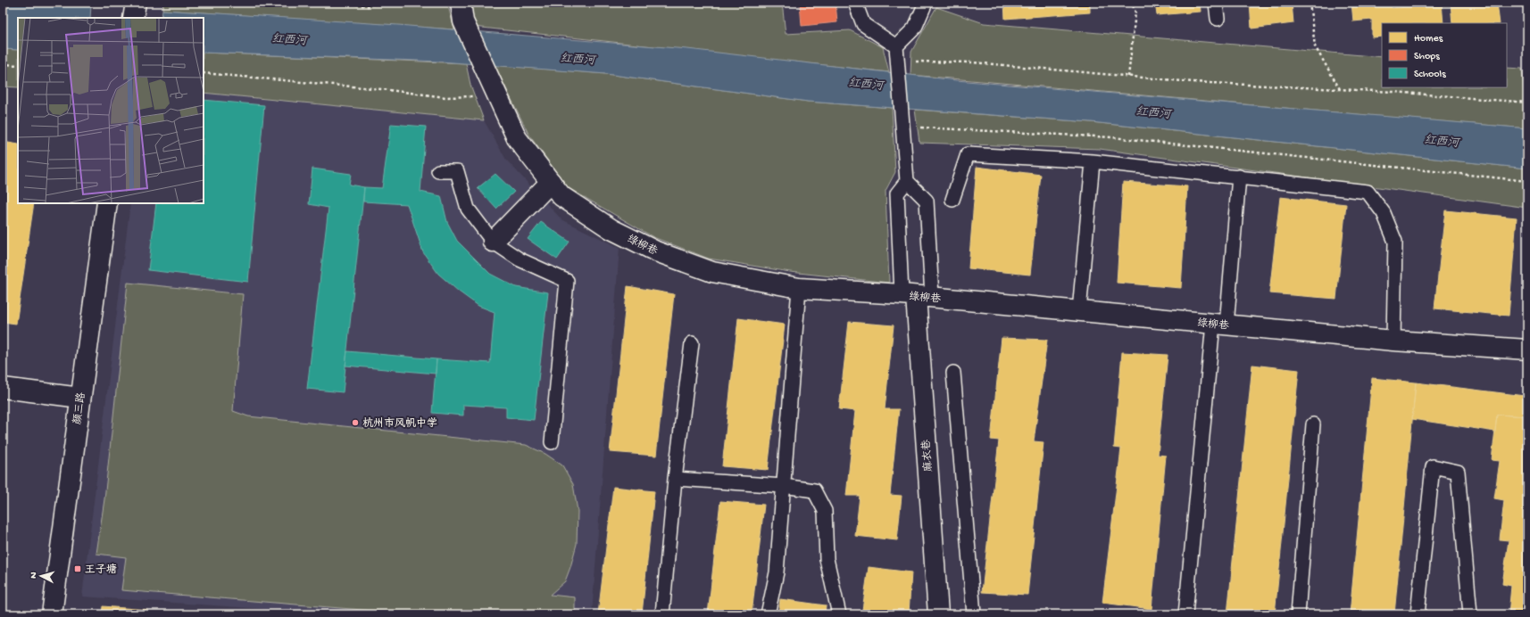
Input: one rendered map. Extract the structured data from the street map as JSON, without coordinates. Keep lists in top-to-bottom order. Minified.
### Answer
{"streets":{"street":["绿柳巷","颜三路","麻衣巷"]},"crossings":[["绿柳巷","麻衣巷"]],"water":["红西河"],"places":{"other":["杭州市风帆中学"],"transit":["王子塘"]},"legend":["Homes","Shops","Schools"],"north":"left"}
